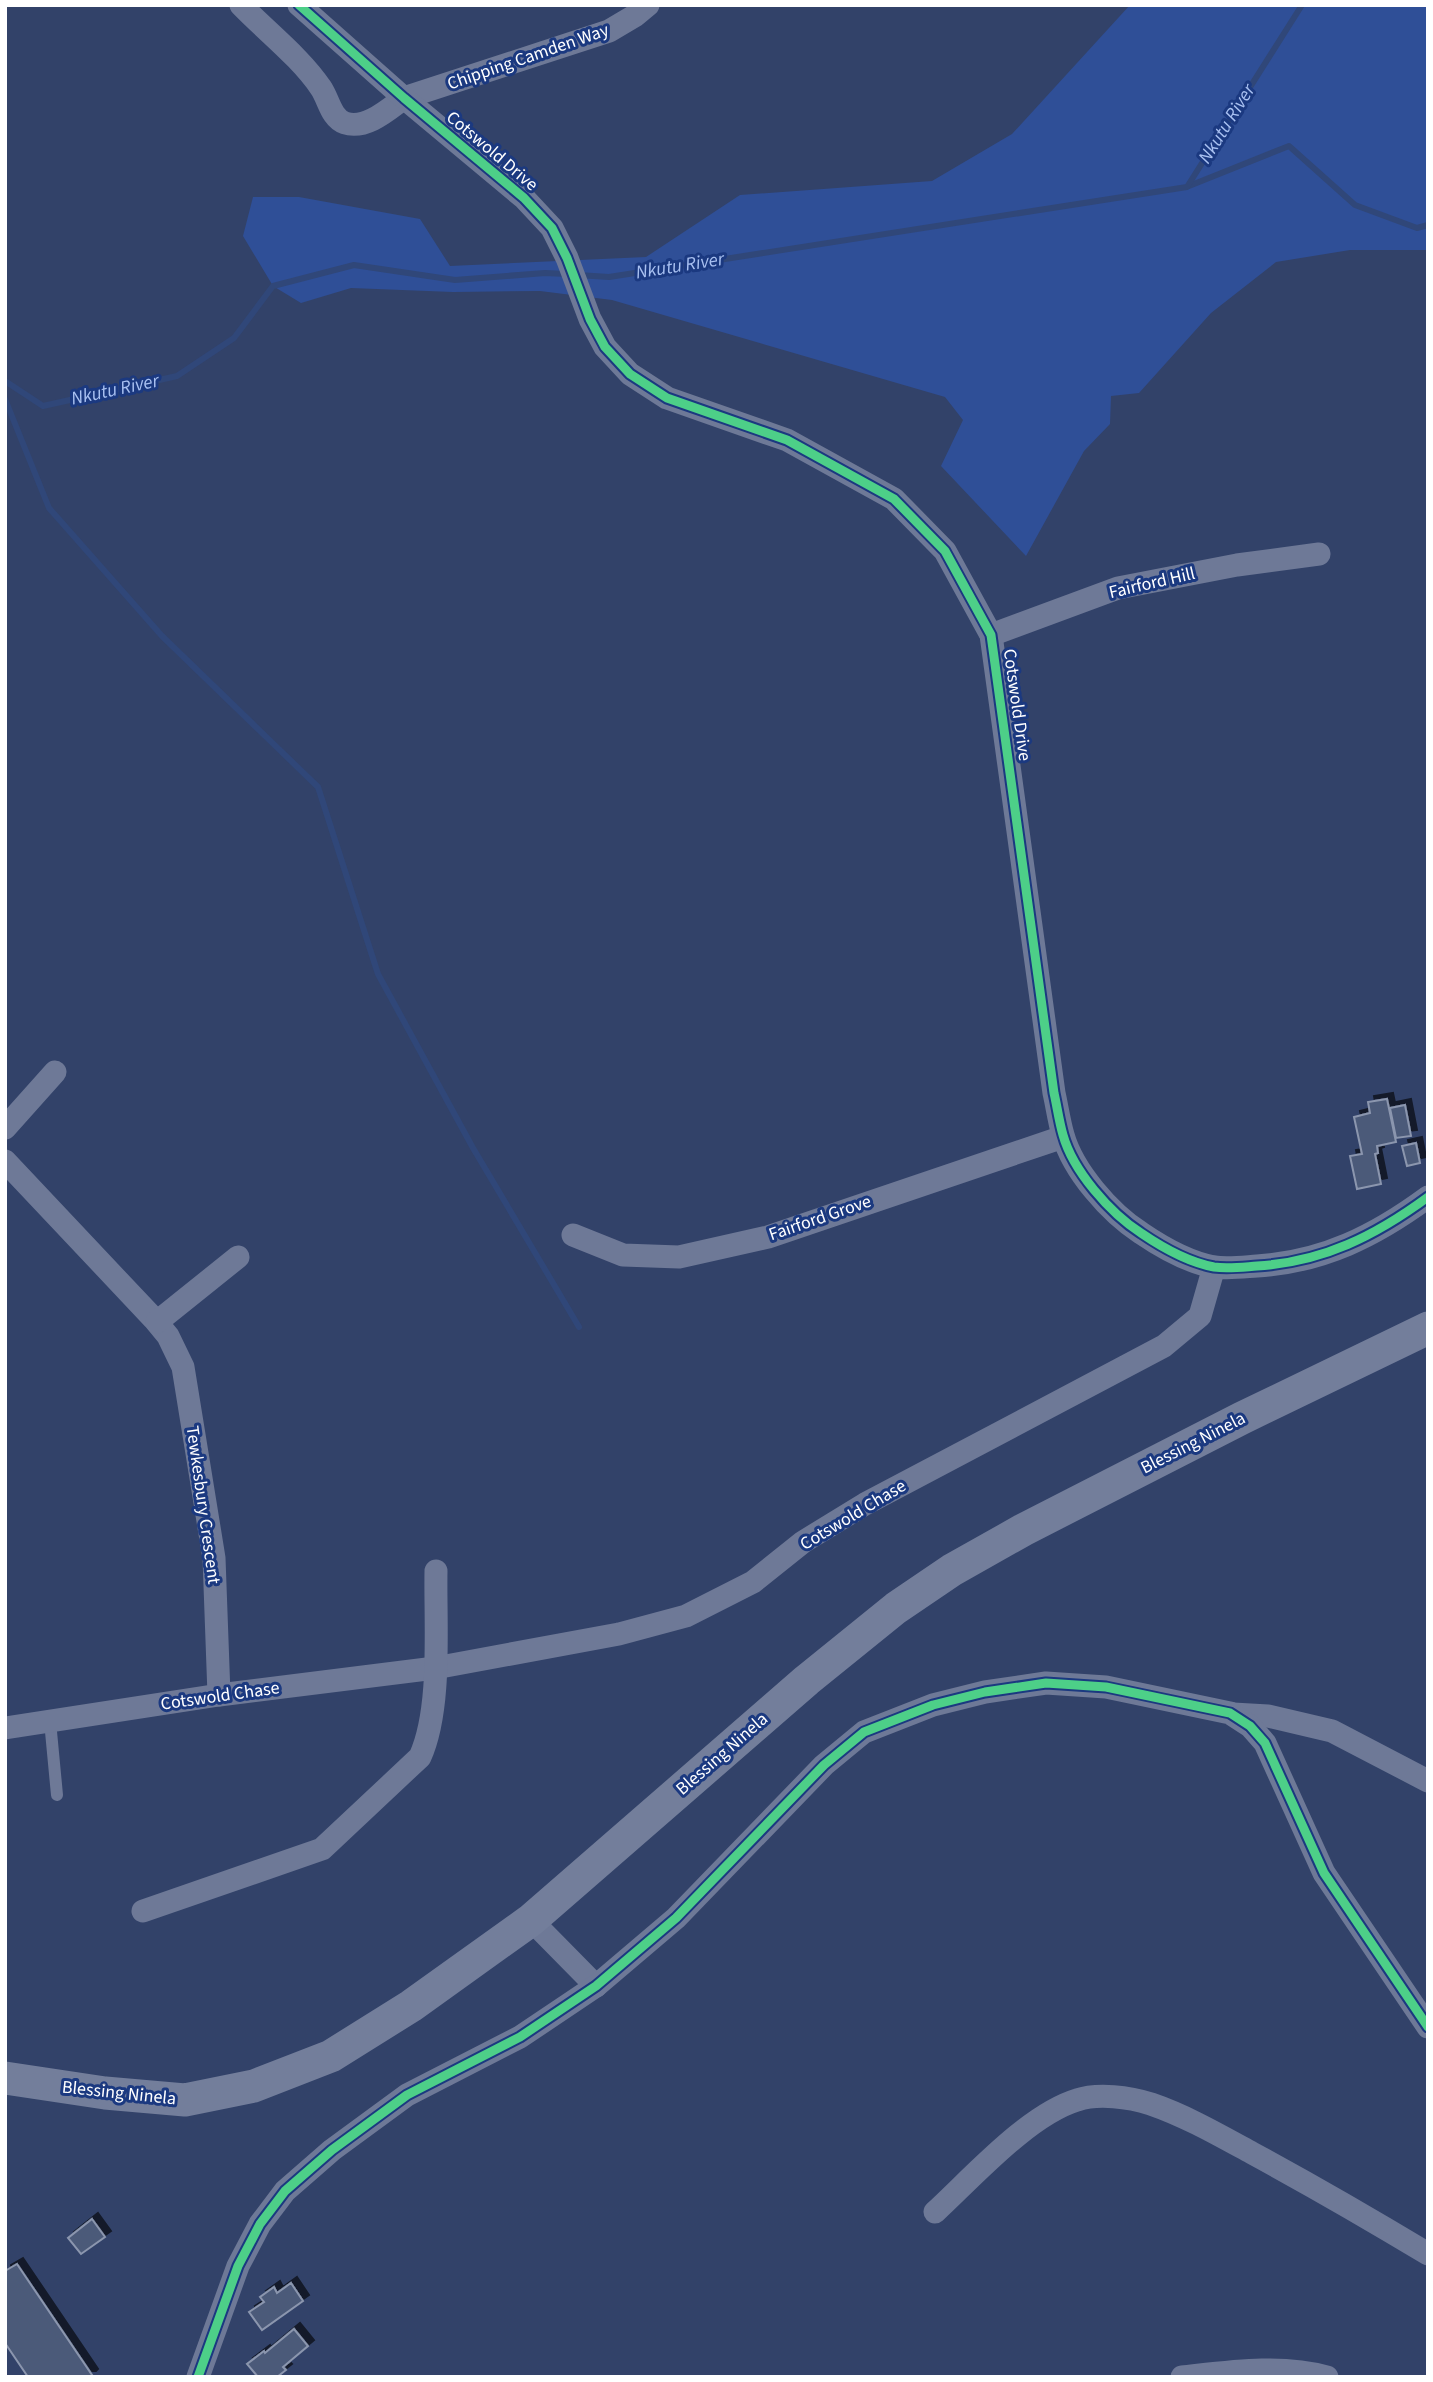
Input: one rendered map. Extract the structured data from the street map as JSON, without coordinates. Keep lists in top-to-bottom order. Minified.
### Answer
{"streets":{"street":["Chipping Camden Way","Cotswold Drive","Fairford Hill","Fairford Grove","Blessing Ninela","Tewkesbury Crescent","Cotswold Chase"]},"crossings":[["Chipping Camden Way","Cotswold Drive"],["Cotswold Drive","Fairford Hill"],["Cotswold Drive","Fairford Grove"],["Cotswold Drive","Cotswold Chase"],["Tewkesbury Crescent","Cotswold Chase"]],"water":["Nkutu River"]}
